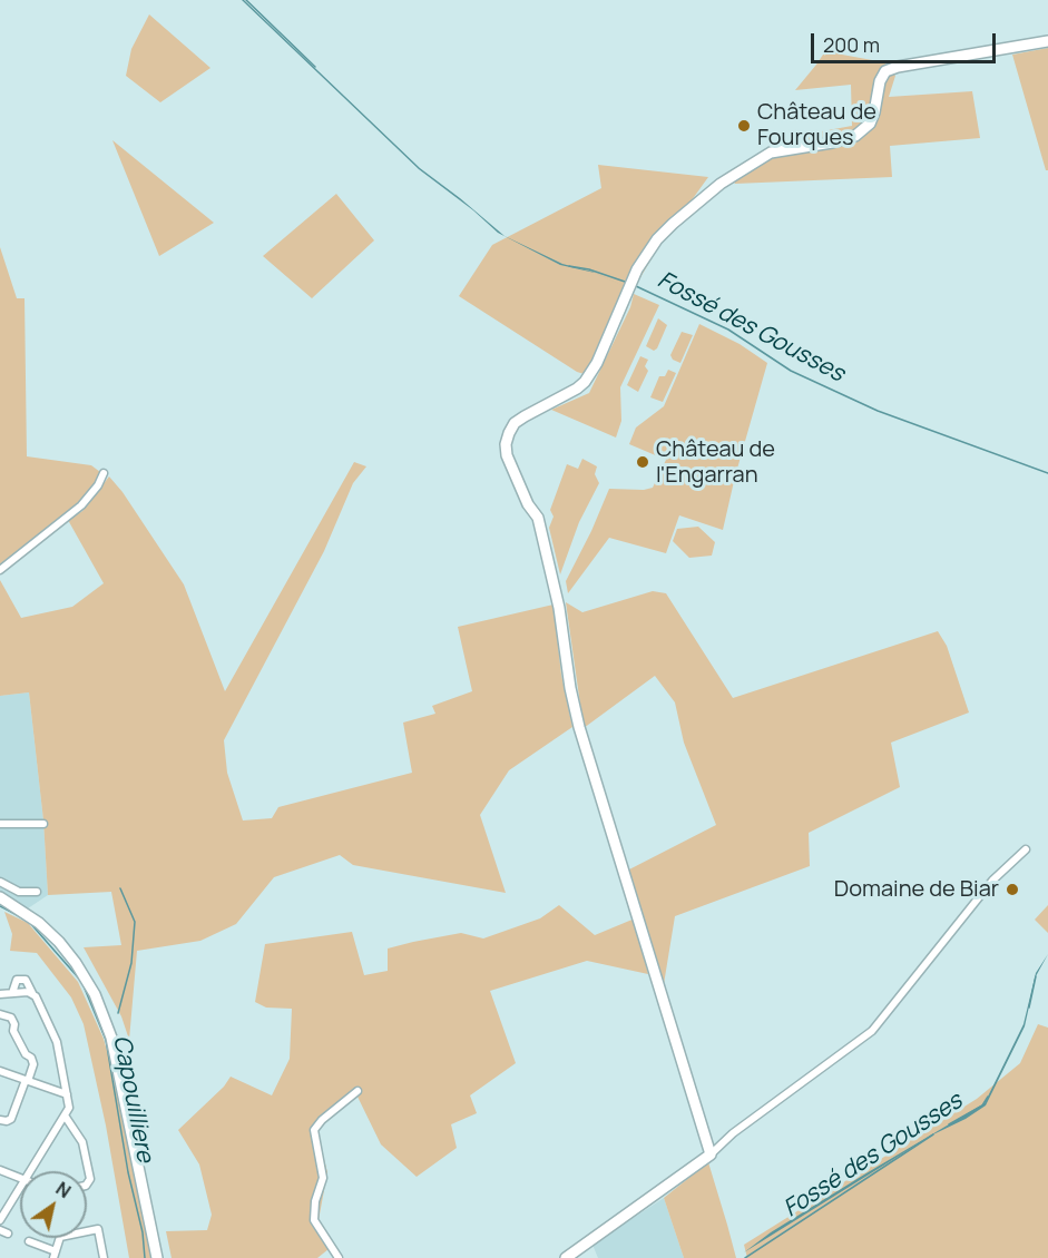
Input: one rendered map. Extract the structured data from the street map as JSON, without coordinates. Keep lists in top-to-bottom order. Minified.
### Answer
{"water":["Fossé des Gousses","Capouilliere"],"places":["Château de Fourques","Château de l'Engarran","Domaine de Biar"],"scale_bar":"200 m","north":"top right"}
